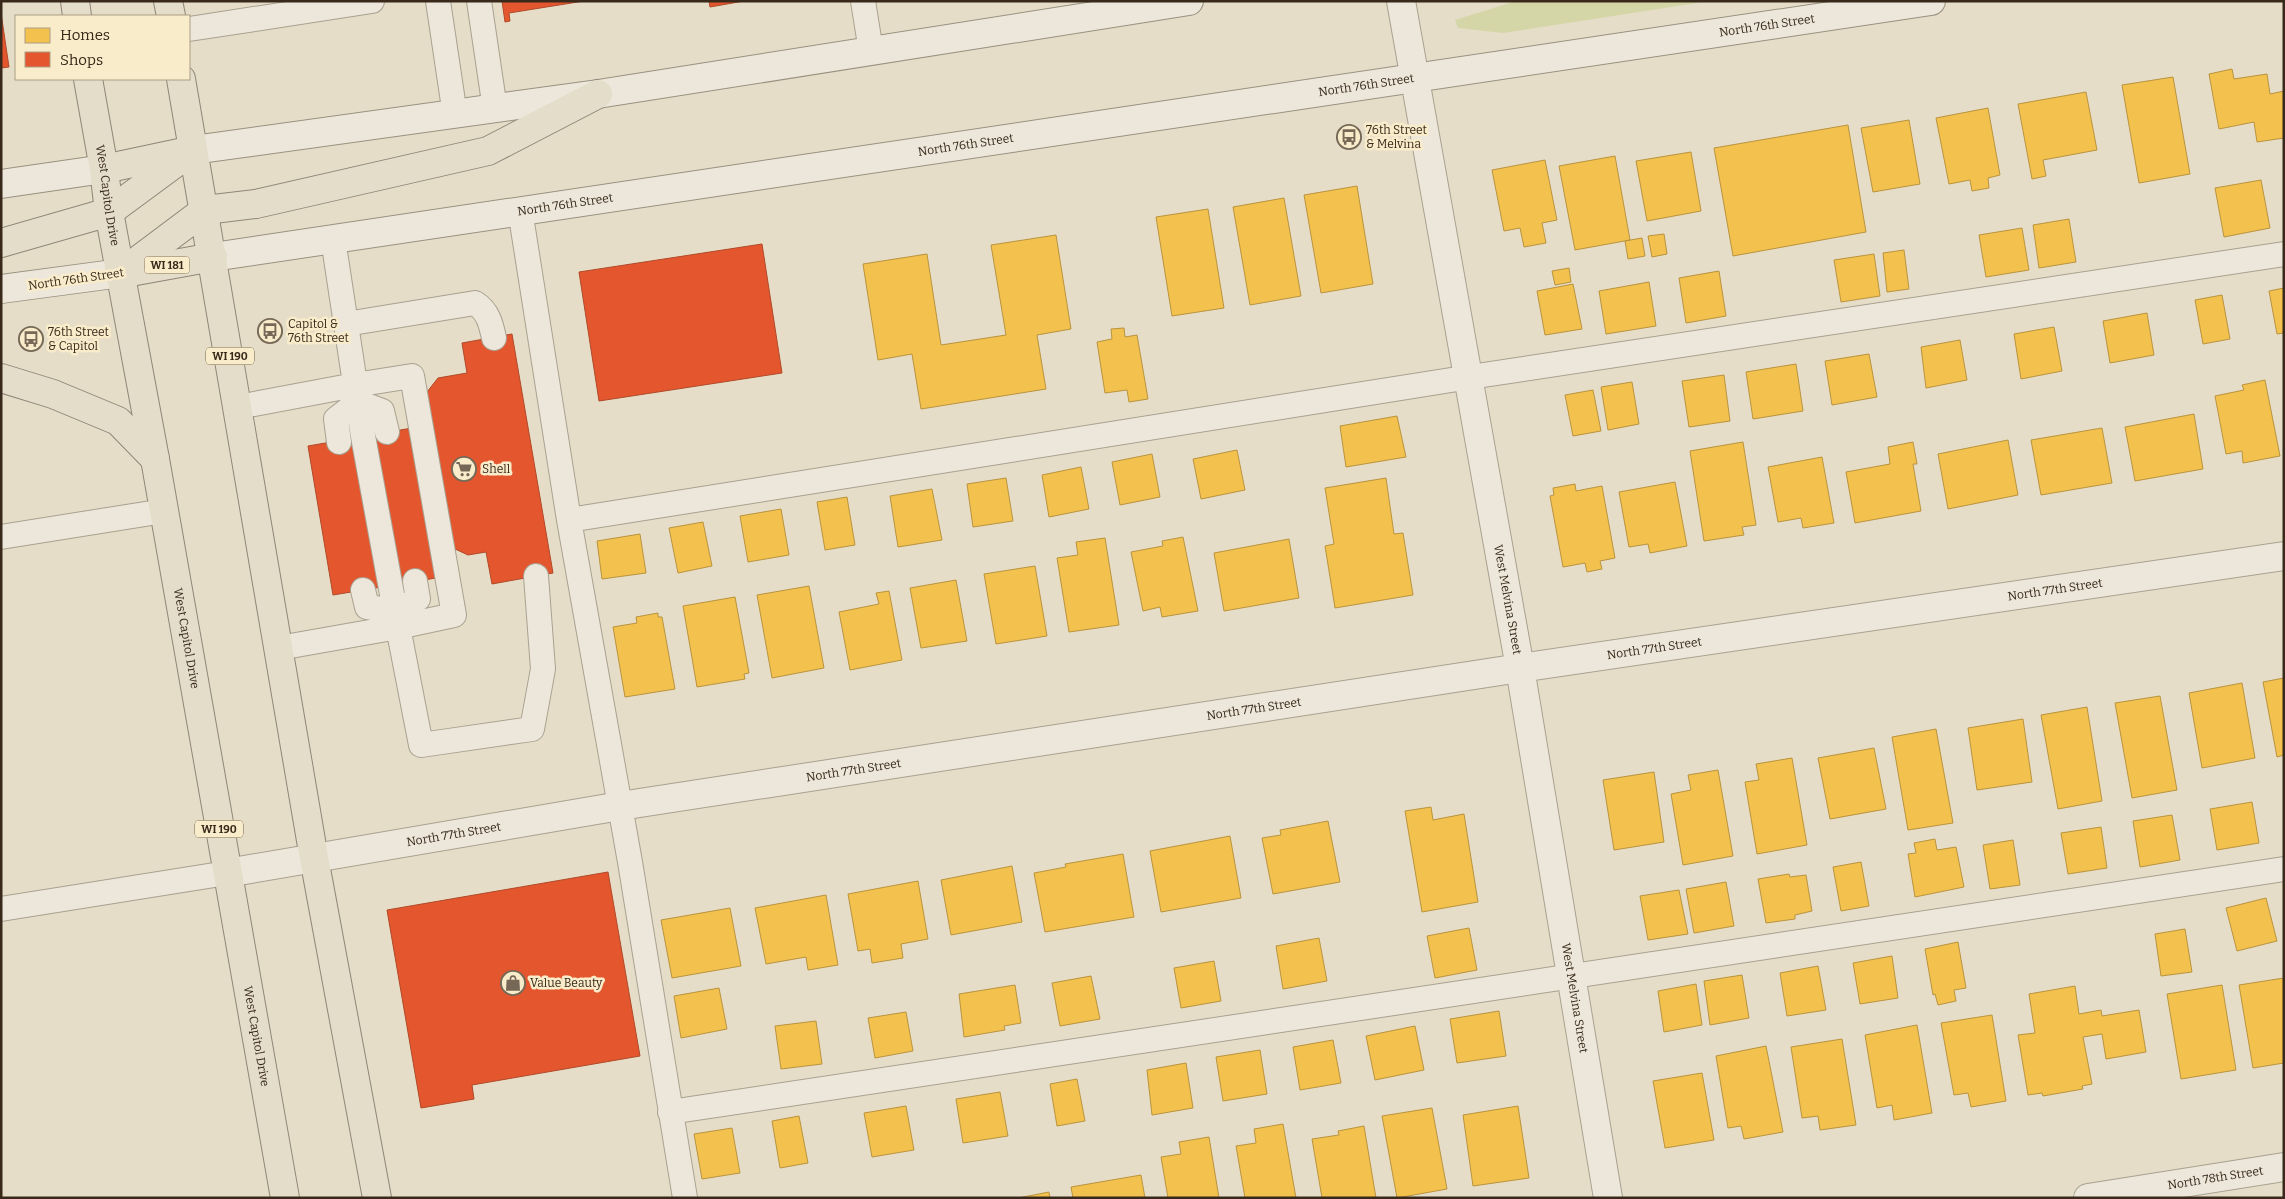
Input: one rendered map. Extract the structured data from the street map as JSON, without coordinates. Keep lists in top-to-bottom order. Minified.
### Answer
{"streets":{"main road":["North 76th Street","West Capitol Drive","WI 181","WI 190"],"street":["North 77th Street","West Melvina Street","North 78th Street"]},"crossings":[["North 76th Street","West Capitol Drive"],["North 76th Street","WI 190"],["North 76th Street","West Melvina Street"],["West Capitol Drive","North 77th Street"],["WI 190","North 77th Street"],["North 77th Street","West Melvina Street"]],"places":{"bus stop":["76th Street & Melvina","Capitol & 76th Street","76th Street & Capitol"],"supermarket":["Shell"],"shop":["Value Beauty"]},"legend":["Homes","Shops"]}
